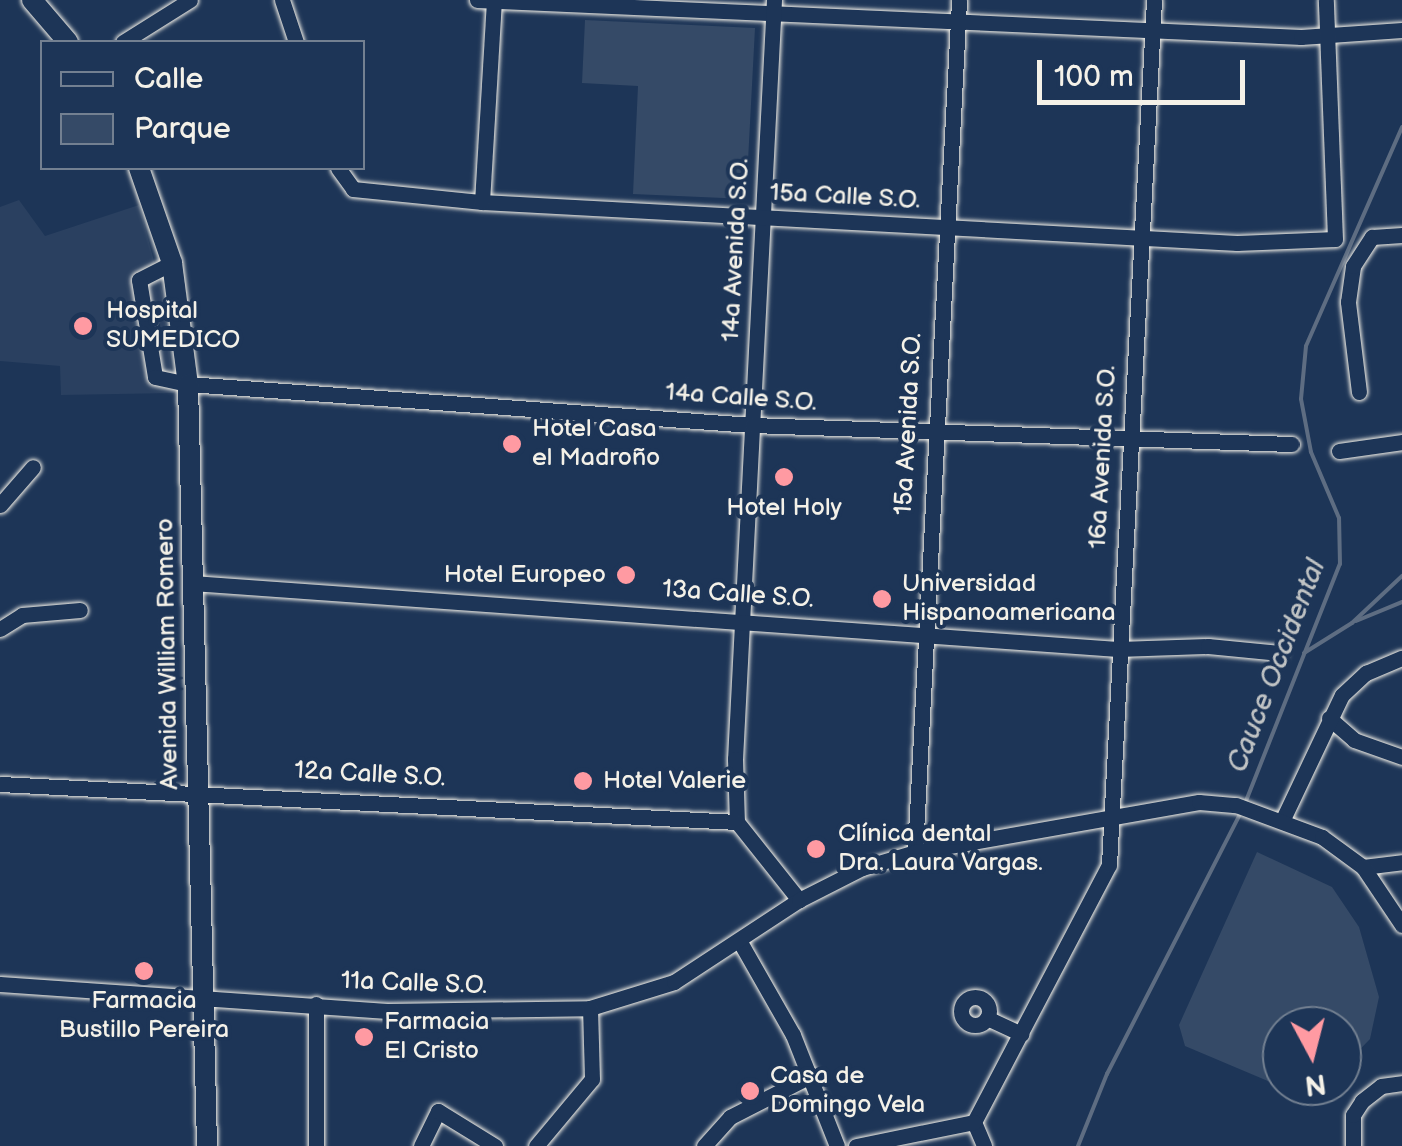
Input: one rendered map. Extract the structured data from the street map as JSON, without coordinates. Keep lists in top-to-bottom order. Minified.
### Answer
{"streets":{"main road":["Avenida William Romero"],"street":["15a Calle S.O.","14a Avenida S.O.","14a Calle S.O.","15a Avenida S.O.","16a Avenida S.O.","13a Calle S.O.","12a Calle S.O.","11a Calle S.O."]},"crossings":[["15a Calle S.O.","14a Avenida S.O."],["15a Calle S.O.","15a Avenida S.O."],["15a Calle S.O.","16a Avenida S.O."],["14a Avenida S.O.","14a Calle S.O."],["14a Avenida S.O.","13a Calle S.O."],["14a Avenida S.O.","12a Calle S.O."],["14a Calle S.O.","15a Avenida S.O."],["14a Calle S.O.","16a Avenida S.O."],["14a Calle S.O.","Avenida William Romero"],["15a Avenida S.O.","13a Calle S.O."],["16a Avenida S.O.","13a Calle S.O."],["13a Calle S.O.","Avenida William Romero"],["Avenida William Romero","12a Calle S.O."],["Avenida William Romero","11a Calle S.O."]],"water":["Cauce Occidental"],"places":["Hospital SUMEDICO","Hotel Casa el Madroño","Hotel Holy","Hotel Europeo","Universidad Hispanoamericana","Hotel Valerie","Clínica dental Dra. Laura Vargas.","Farmacia Bustillo Pereira","Farmacia El Cristo","Casa de Domingo Vela"],"legend":["Calle","Parque"],"scale_bar":"100 m","north":"bottom"}
